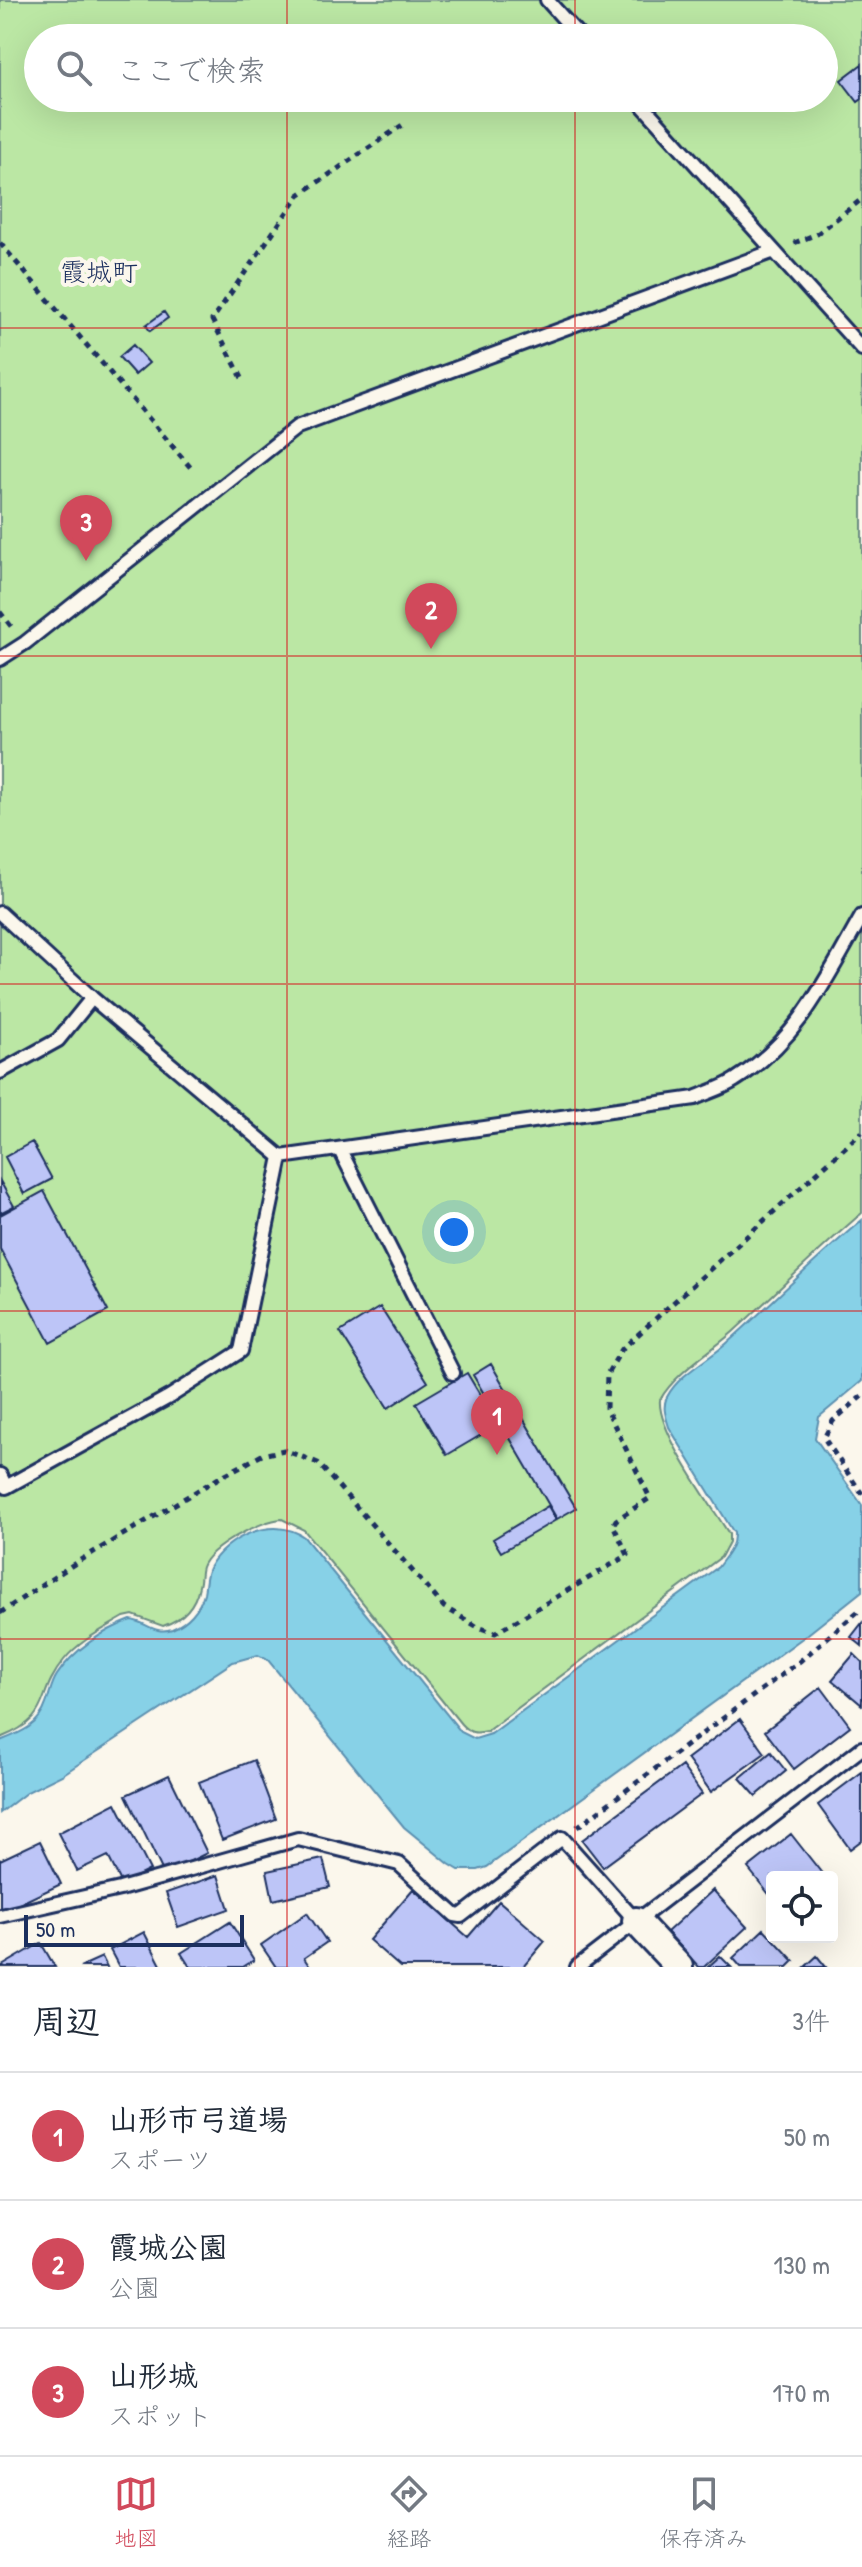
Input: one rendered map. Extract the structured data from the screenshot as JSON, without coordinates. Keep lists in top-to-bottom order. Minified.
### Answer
{"districts":["霞城町"],"scale_bar":"50 m","page":{"search":"ここで検索","pins":["3","2","1"],"scale":"50 m","heading":["周辺","3件"],"list":[{"mark":"1","name":"山形市弓道場","note":"スポーツ","value":"50 m"},{"mark":"2","name":"霞城公園","note":"公園","value":"130 m"},{"mark":"3","name":"山形城","note":"スポット","value":"170 m"}],"nav":["地図","経路","保存済み"]}}
